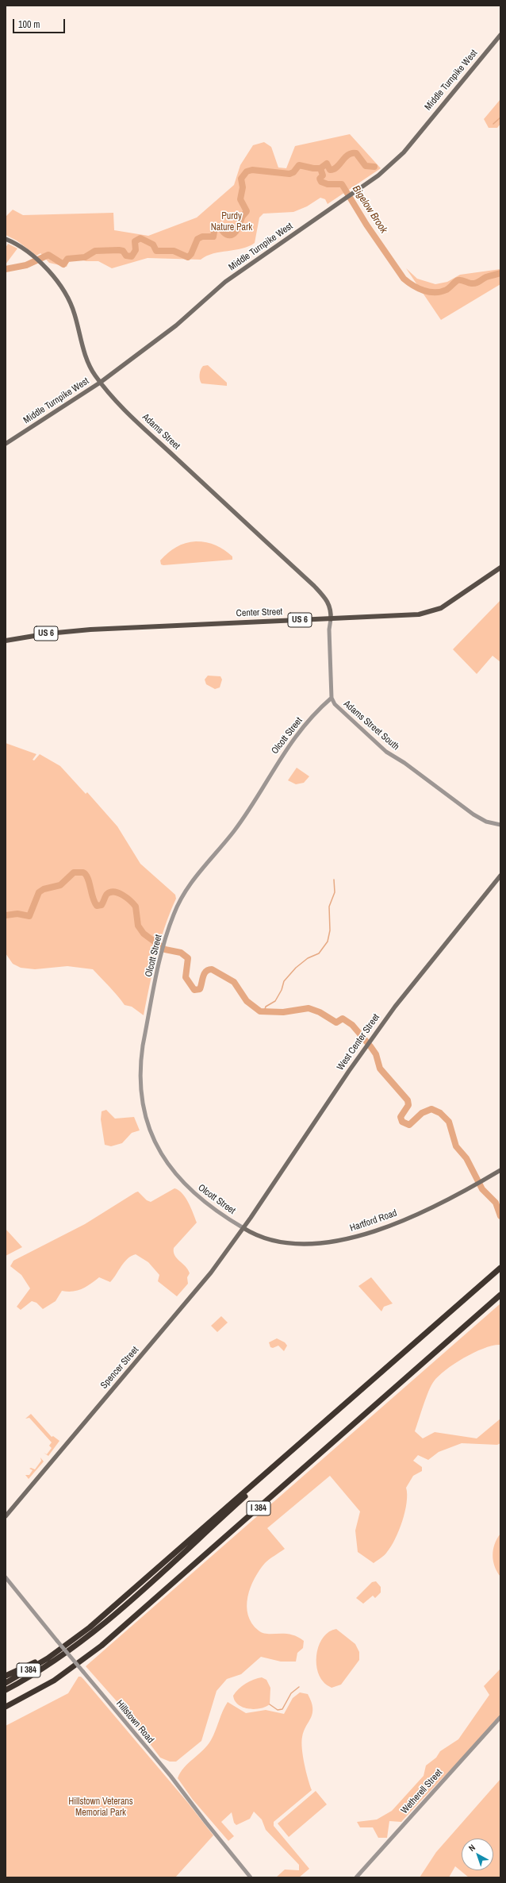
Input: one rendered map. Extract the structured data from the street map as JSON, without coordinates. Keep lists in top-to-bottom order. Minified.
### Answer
{"streets":{"highway":["I 384"],"main road":["Middle Turnpike West","Adams Street","Center Street","US 6","West Center Street","Hartford Road","Spencer Street"],"street":["Adams Street South","Olcott Street","Hillstown Road","Wetherell Street"]},"crossings":[["Middle Turnpike West","Adams Street"],["Adams Street","Center Street"],["Adams Street","Adams Street South"],["Center Street","Adams Street South"],["Adams Street South","Olcott Street"],["Olcott Street","West Center Street"],["Olcott Street","Hartford Road"],["Olcott Street","Spencer Street"],["West Center Street","Hartford Road"],["West Center Street","Spencer Street"],["Hartford Road","Spencer Street"]],"water":["Bigelow Brook"],"parks":["Purdy Nature Park","Hillstown Veterans Memorial Park"],"scale_bar":"100 m","north":"top left"}
